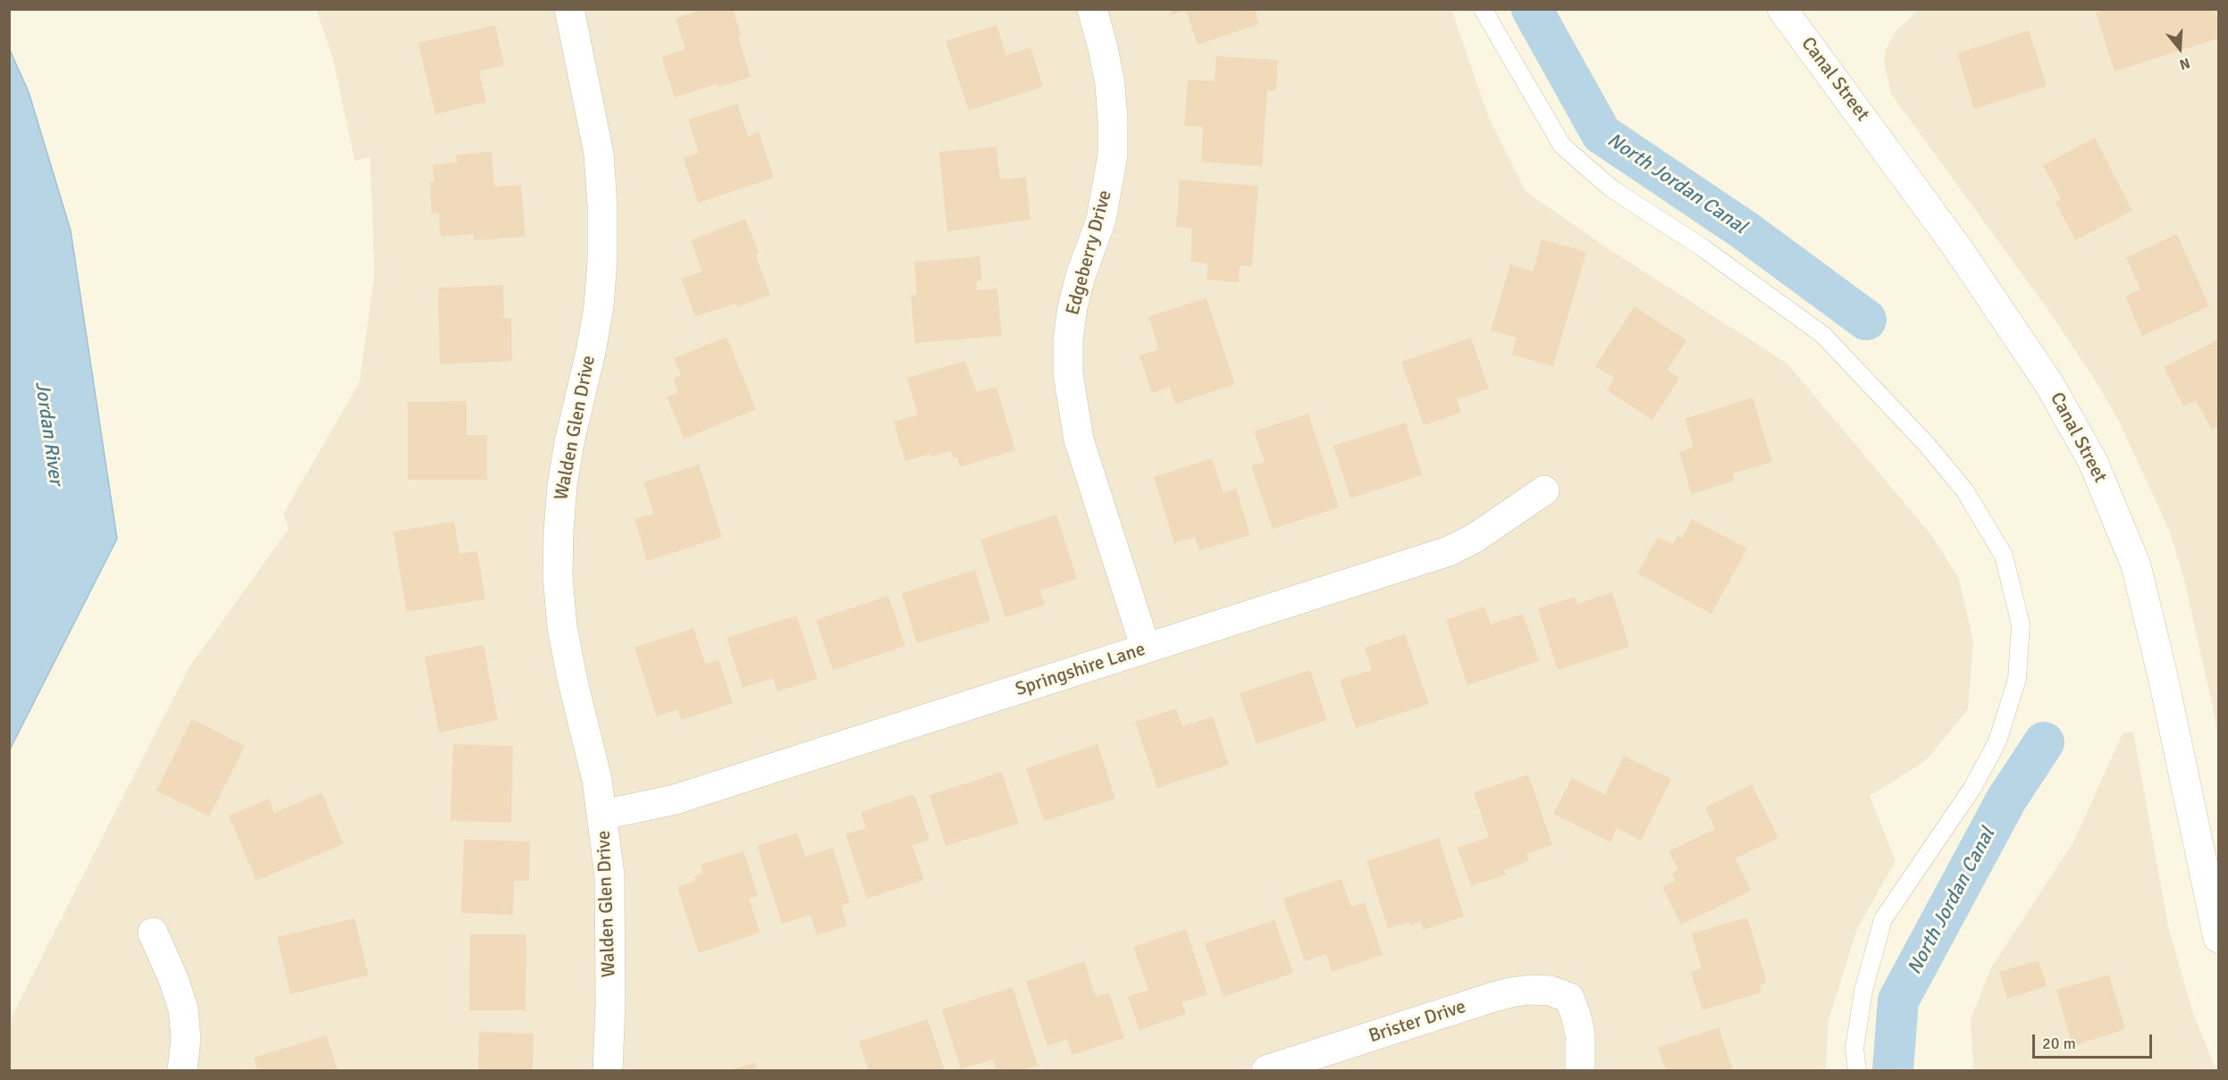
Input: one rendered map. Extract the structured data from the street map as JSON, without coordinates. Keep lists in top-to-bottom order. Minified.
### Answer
{"streets":{"street":["Canal Street","Edgeberry Drive","Walden Glen Drive","Springshire Lane","Brister Drive"]},"crossings":[["Edgeberry Drive","Springshire Lane"],["Walden Glen Drive","Springshire Lane"]],"water":["North Jordan Canal","Jordan River"],"scale_bar":"20 m","north":"bottom"}
